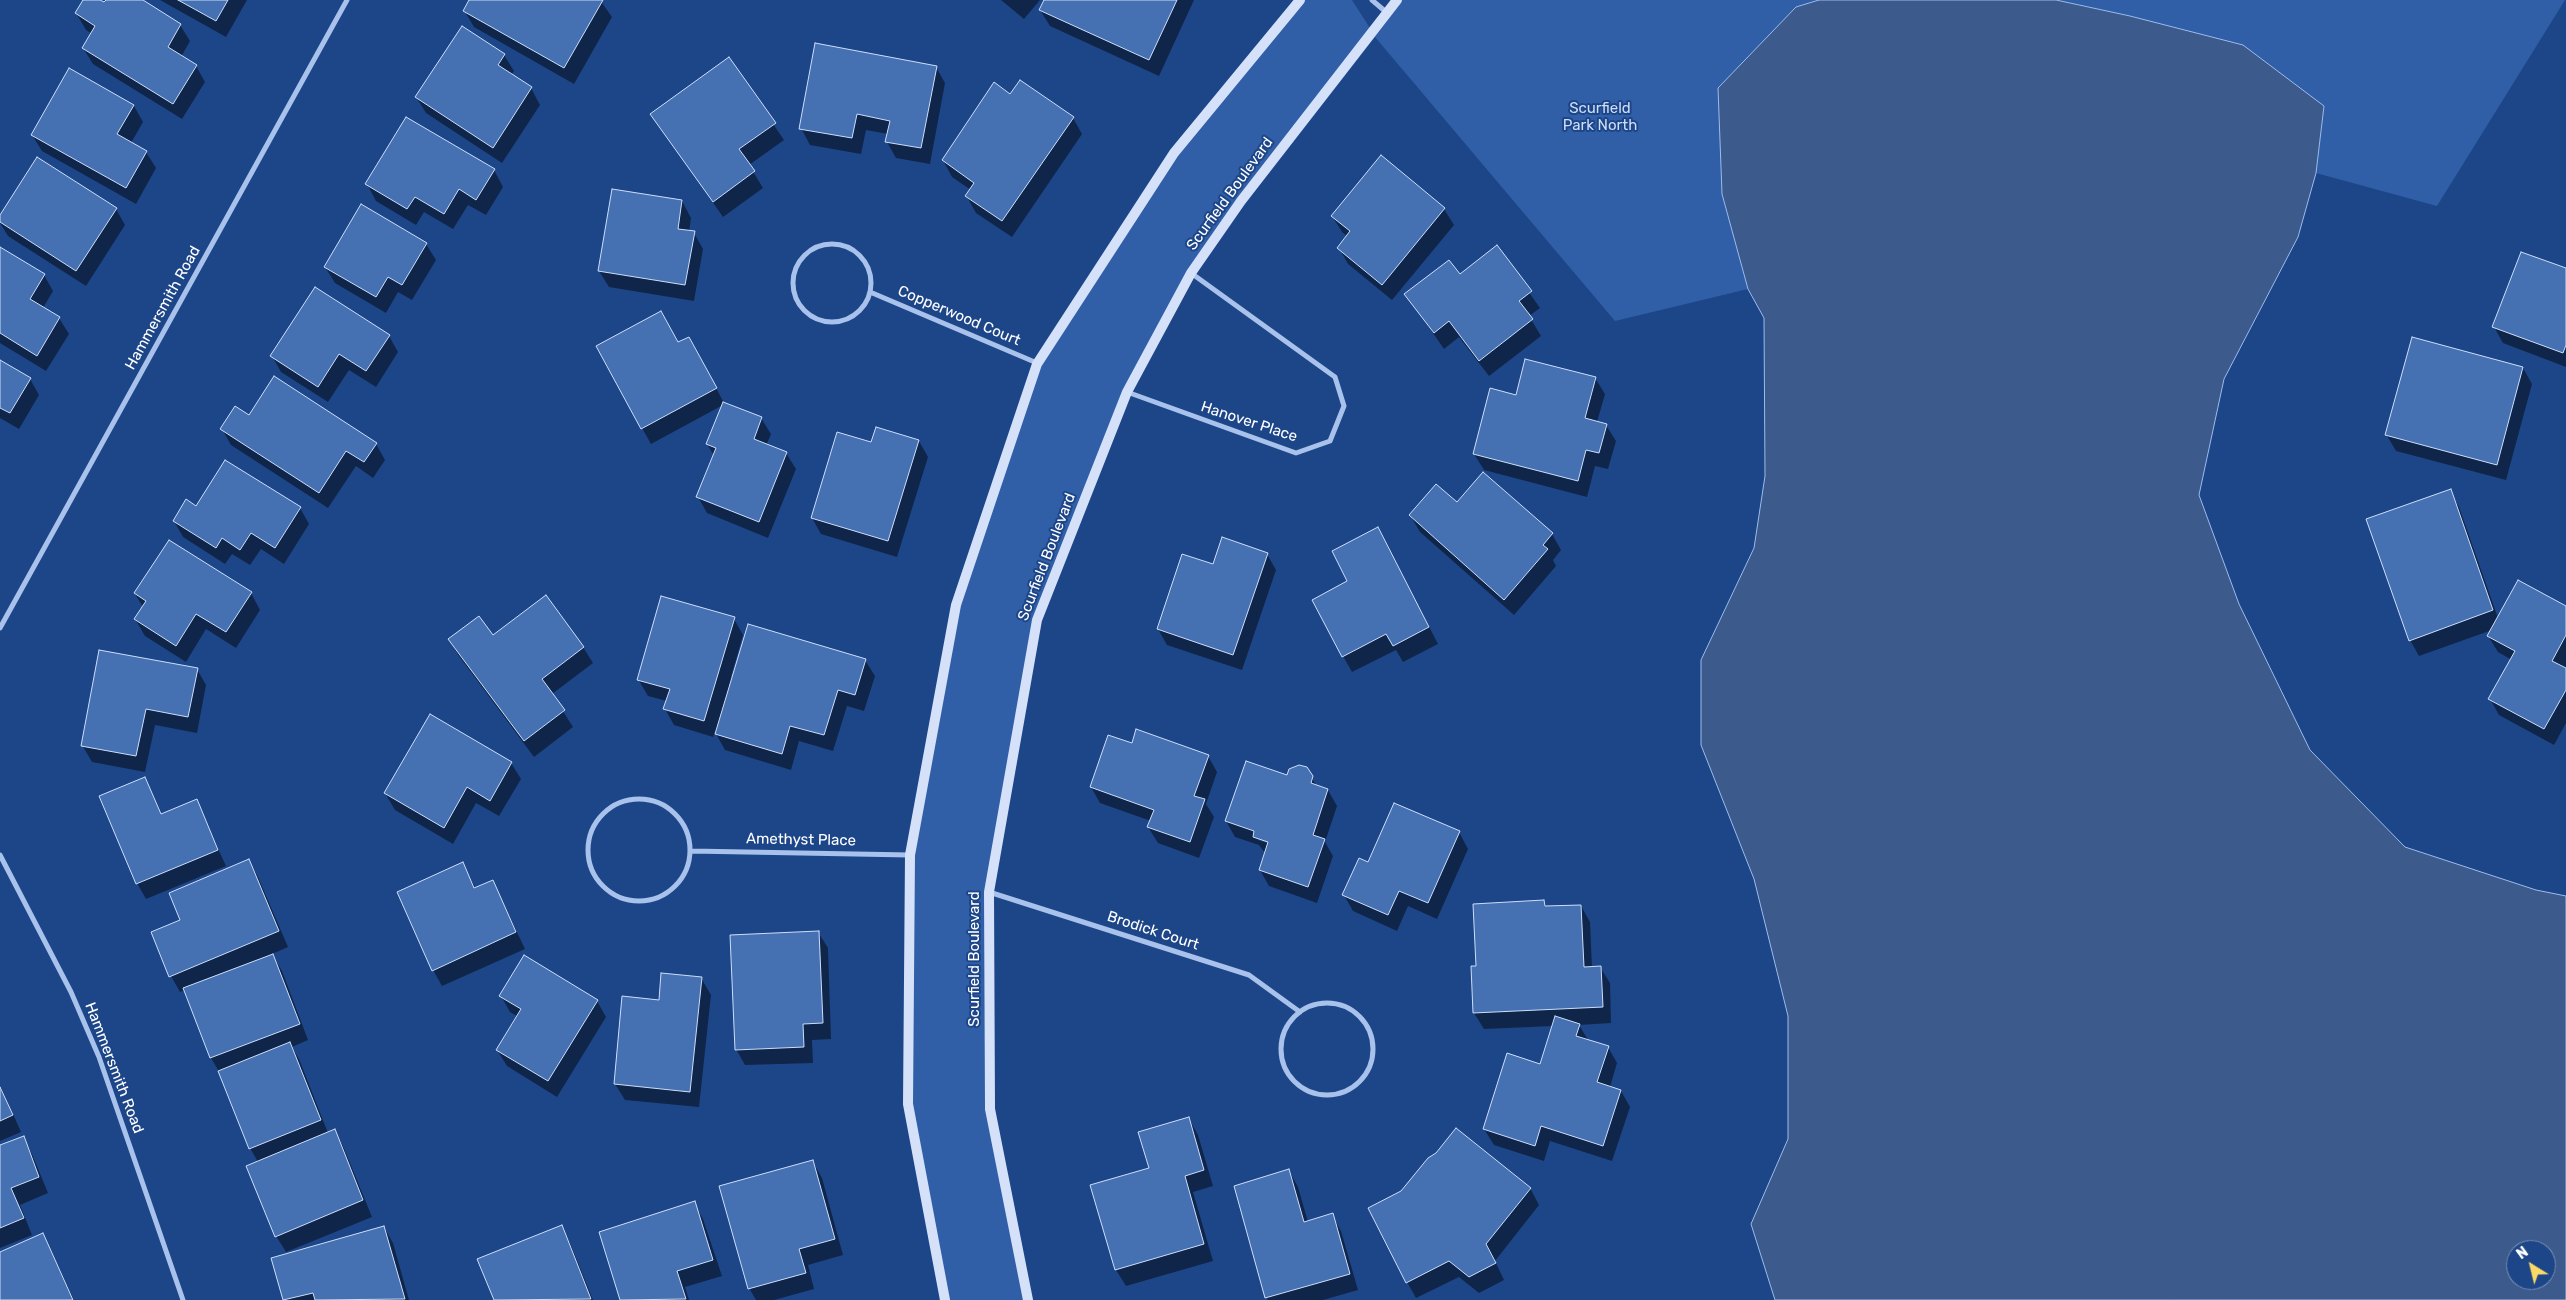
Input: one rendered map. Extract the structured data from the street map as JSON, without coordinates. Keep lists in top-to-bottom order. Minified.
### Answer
{"streets":{"street":["Scurfield Boulevard","Hammersmith Road","Copperwood Court","Hanover Place","Amethyst Place","Brodick Court"]},"crossings":[["Scurfield Boulevard","Hanover Place"],["Scurfield Boulevard","Brodick Court"]],"parks":["Scurfield Park North"],"north":"top left"}
